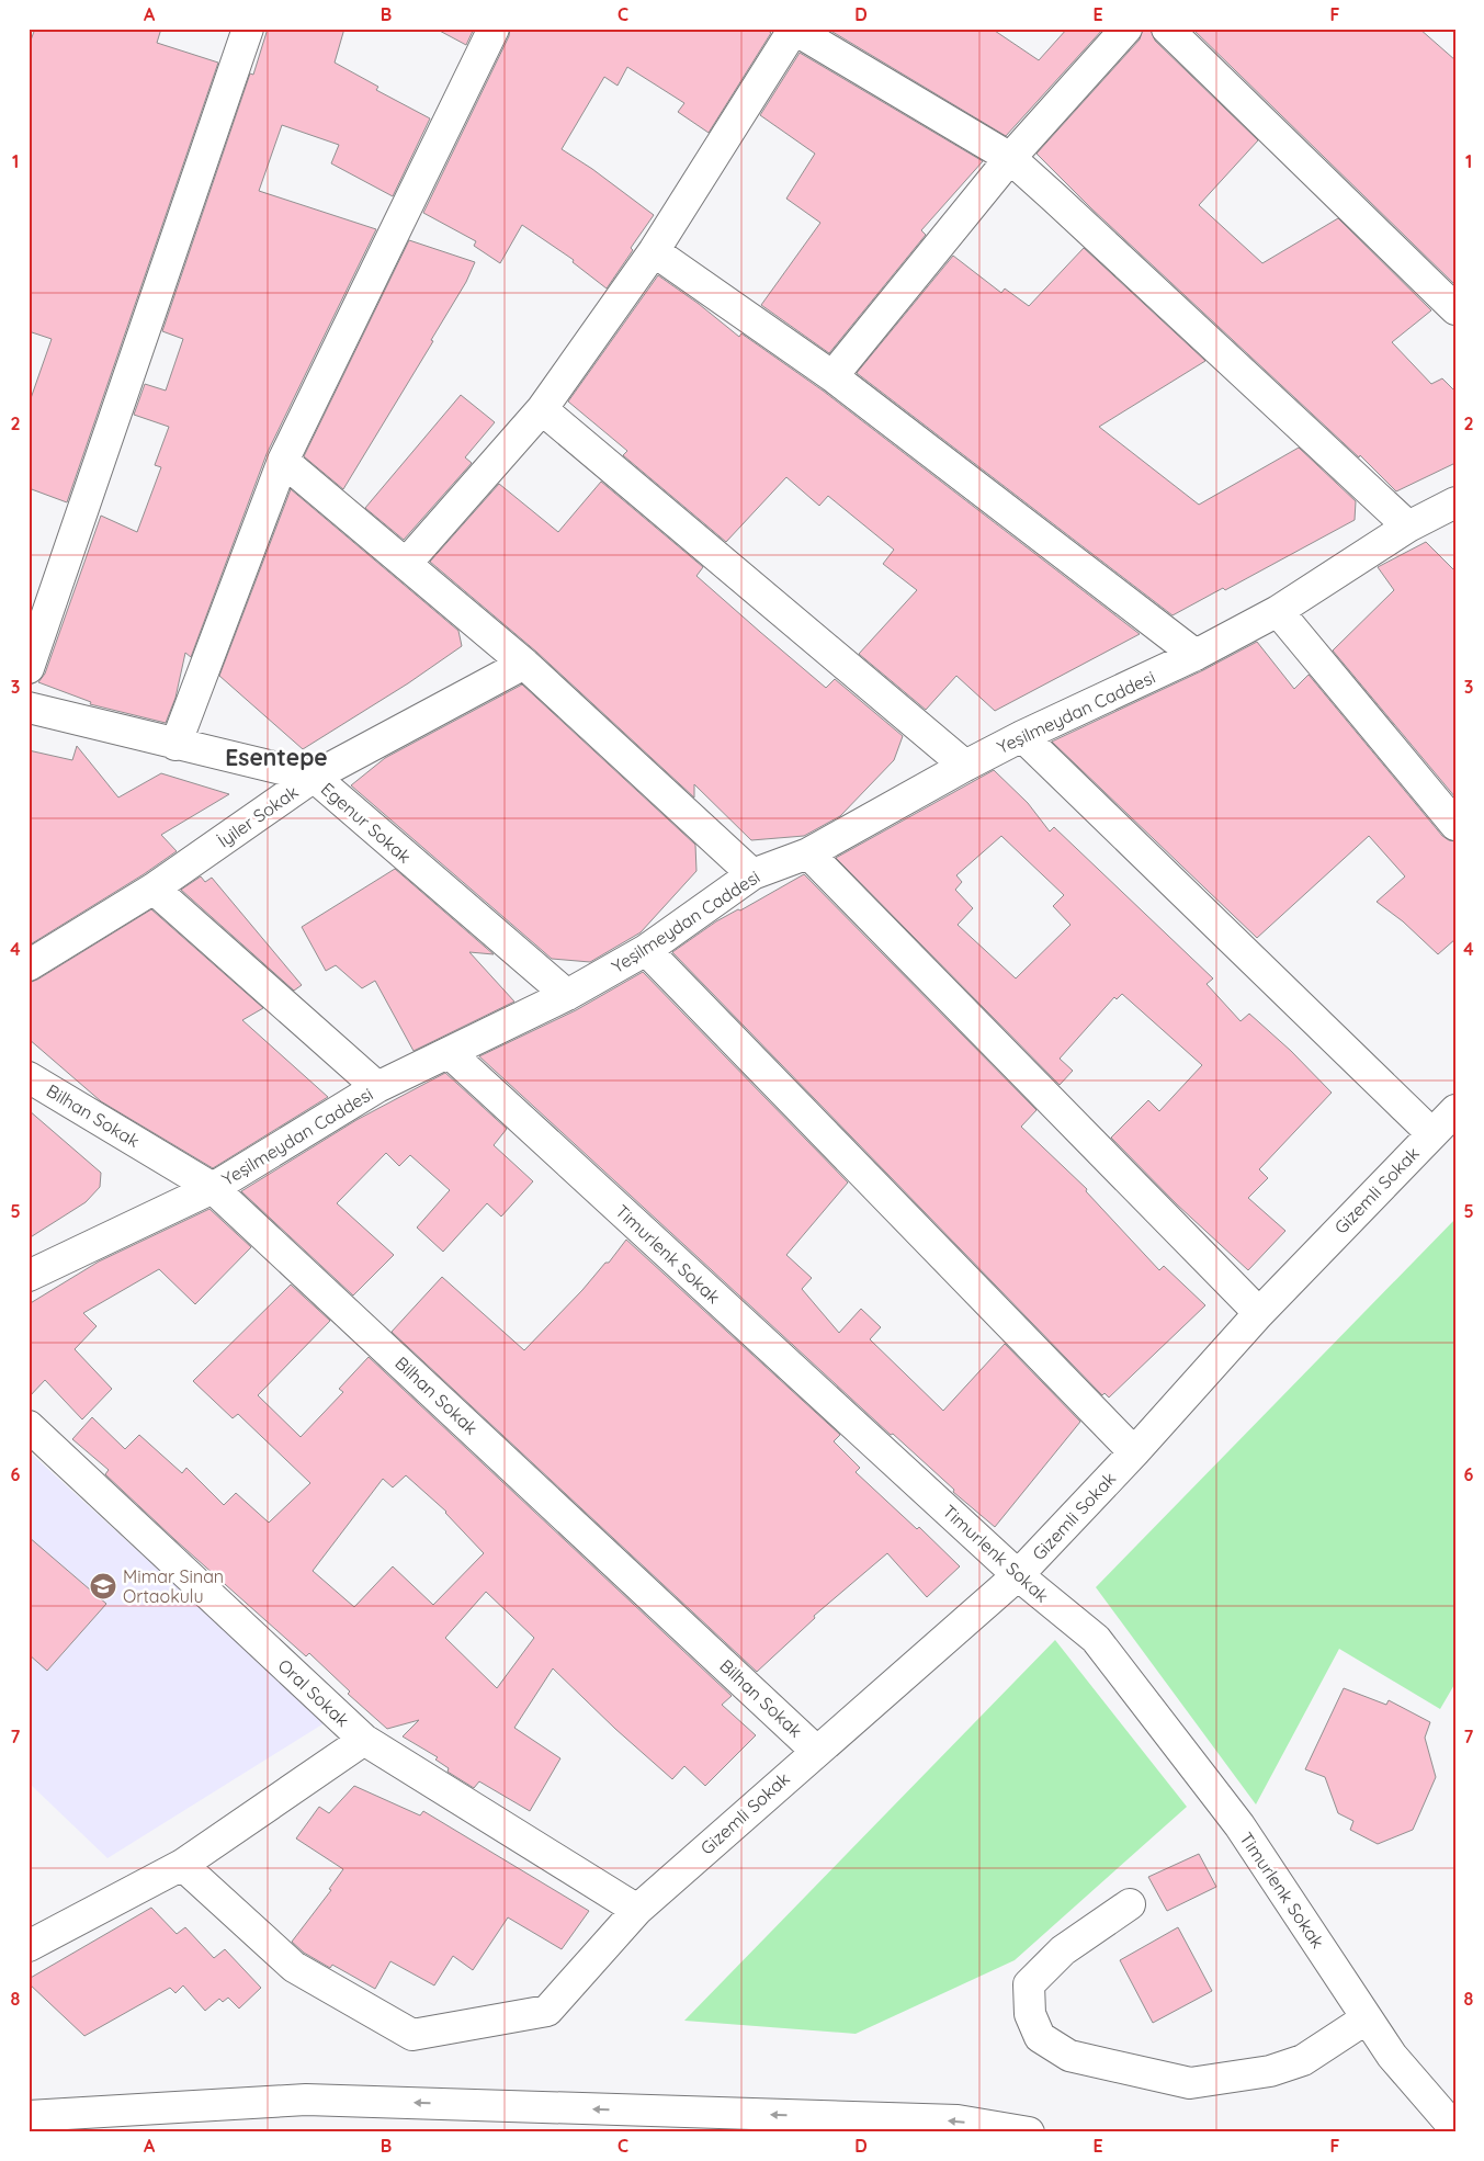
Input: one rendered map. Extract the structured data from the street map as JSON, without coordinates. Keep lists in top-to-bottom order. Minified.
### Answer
{"streets":{"main road":["Yeşilmeydan Caddesi","İyiler Sokak","Egenur Sokak","Bilhan Sokak","Gizemli Sokak","Timurlenk Sokak","Oral Sokak"]},"crossings":[["Yeşilmeydan Caddesi","Egenur Sokak"],["Yeşilmeydan Caddesi","Bilhan Sokak"],["Yeşilmeydan Caddesi","Timurlenk Sokak"],["İyiler Sokak","Egenur Sokak"],["Bilhan Sokak","Gizemli Sokak"],["Gizemli Sokak","Timurlenk Sokak"],["Gizemli Sokak","Oral Sokak"]],"districts":["Esentepe"],"places":{"school or university":["Mimar Sinan Ortaokulu"]},"grid":{"columns":["A","B","C","D","E","F"],"rows":["1","2","3","4","5","6","7","8"]}}
